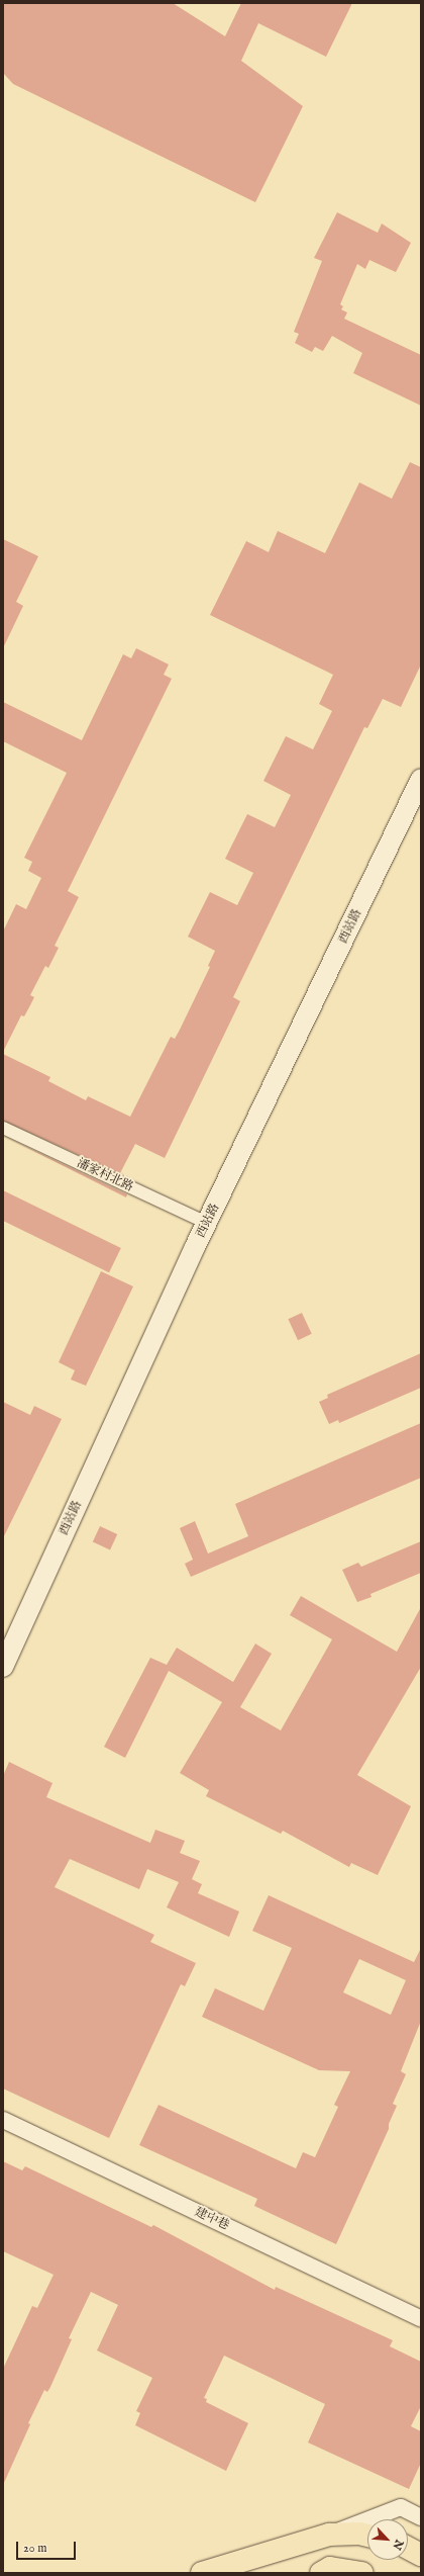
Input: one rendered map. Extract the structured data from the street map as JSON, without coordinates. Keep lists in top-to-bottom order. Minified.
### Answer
{"streets":{"street":["西站路","潘家村北路","建中巷"]},"crossings":[["西站路","潘家村北路"]],"scale_bar":"20 m","north":"bottom right"}
